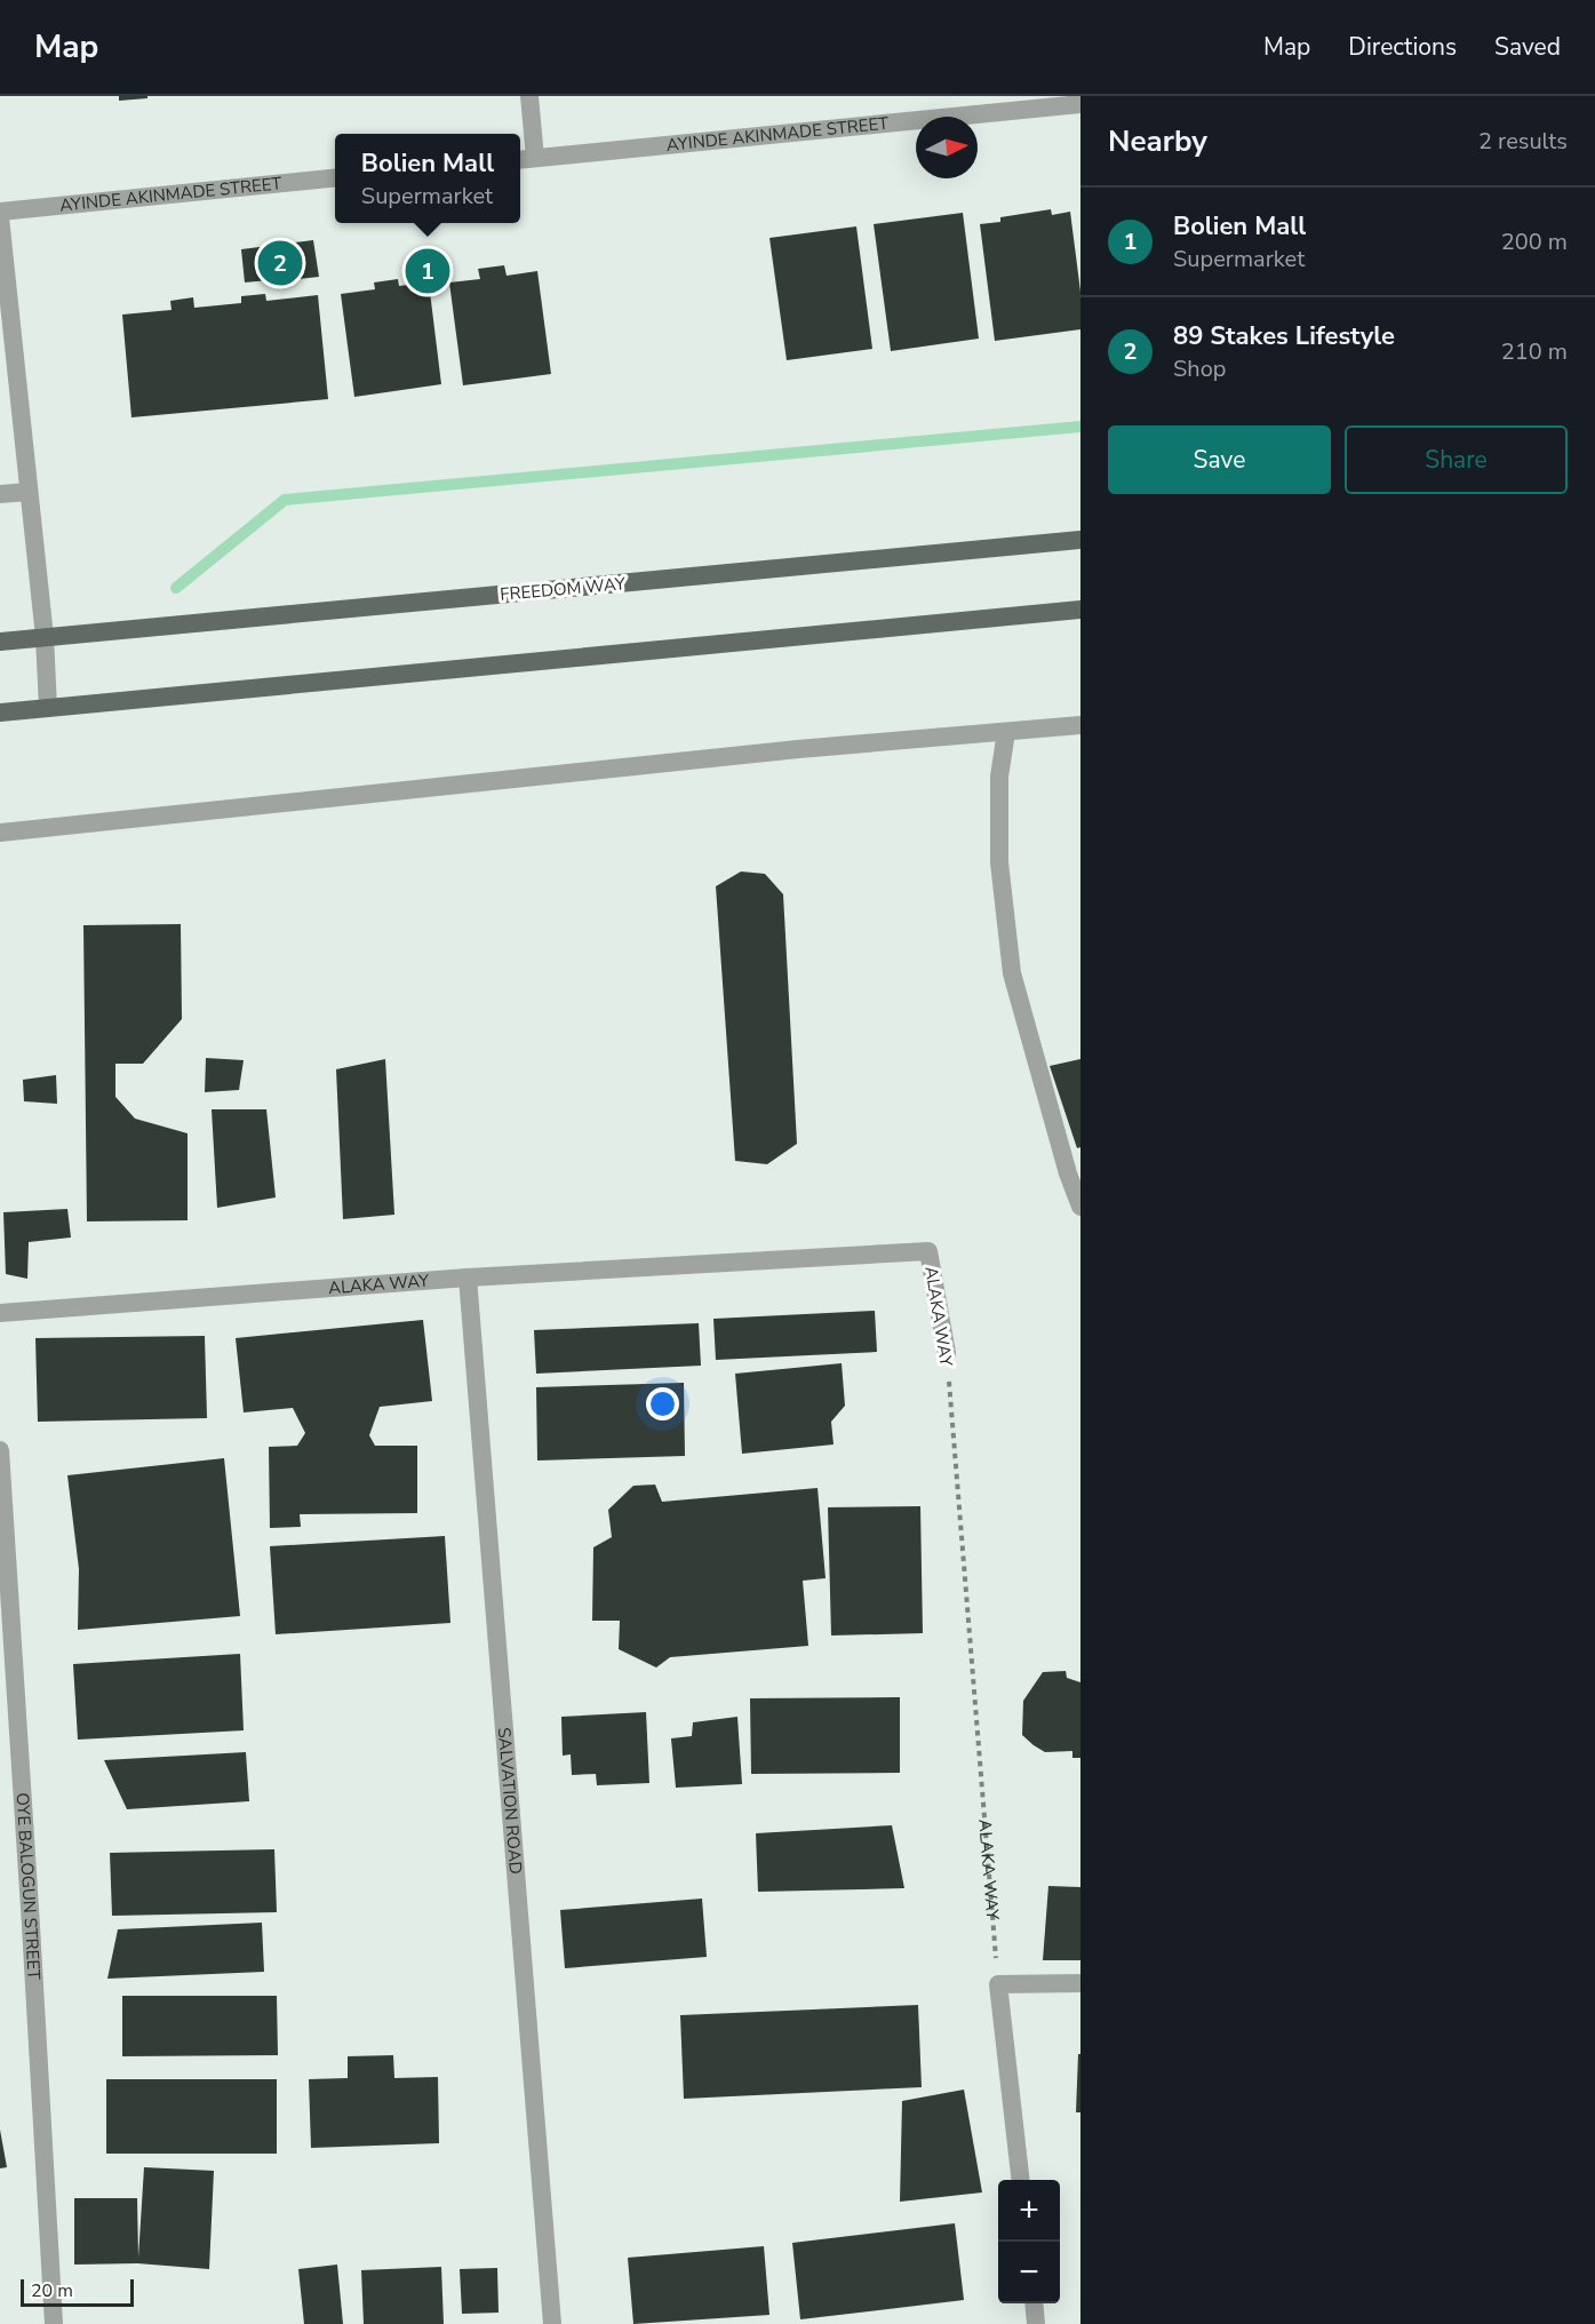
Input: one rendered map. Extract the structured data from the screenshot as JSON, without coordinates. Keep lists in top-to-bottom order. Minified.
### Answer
{"streets":{"main road":["FREEDOM WAY"],"street":["AYINDE AKINMADE STREET","ALAKA WAY","SALVATION ROAD","OYE BALOGUN STREET"]},"crossings":[["ALAKA WAY","SALVATION ROAD"]],"scale_bar":"20 m","north":"right","page":{"header":"Map","nav":["Map","Directions","Saved"],"heading":["Nearby","2 results"],"popup":["Bolien Mall","Supermarket"],"list":[{"mark":"1","name":"Bolien Mall","note":"Supermarket","value":"200 m"},{"mark":"2","name":"89 Stakes Lifestyle","note":"Shop","value":"210 m"}],"pins":["2","1"],"buttons":["Save","Share"],"map_buttons":["+","−"],"scale":"20 m"}}
